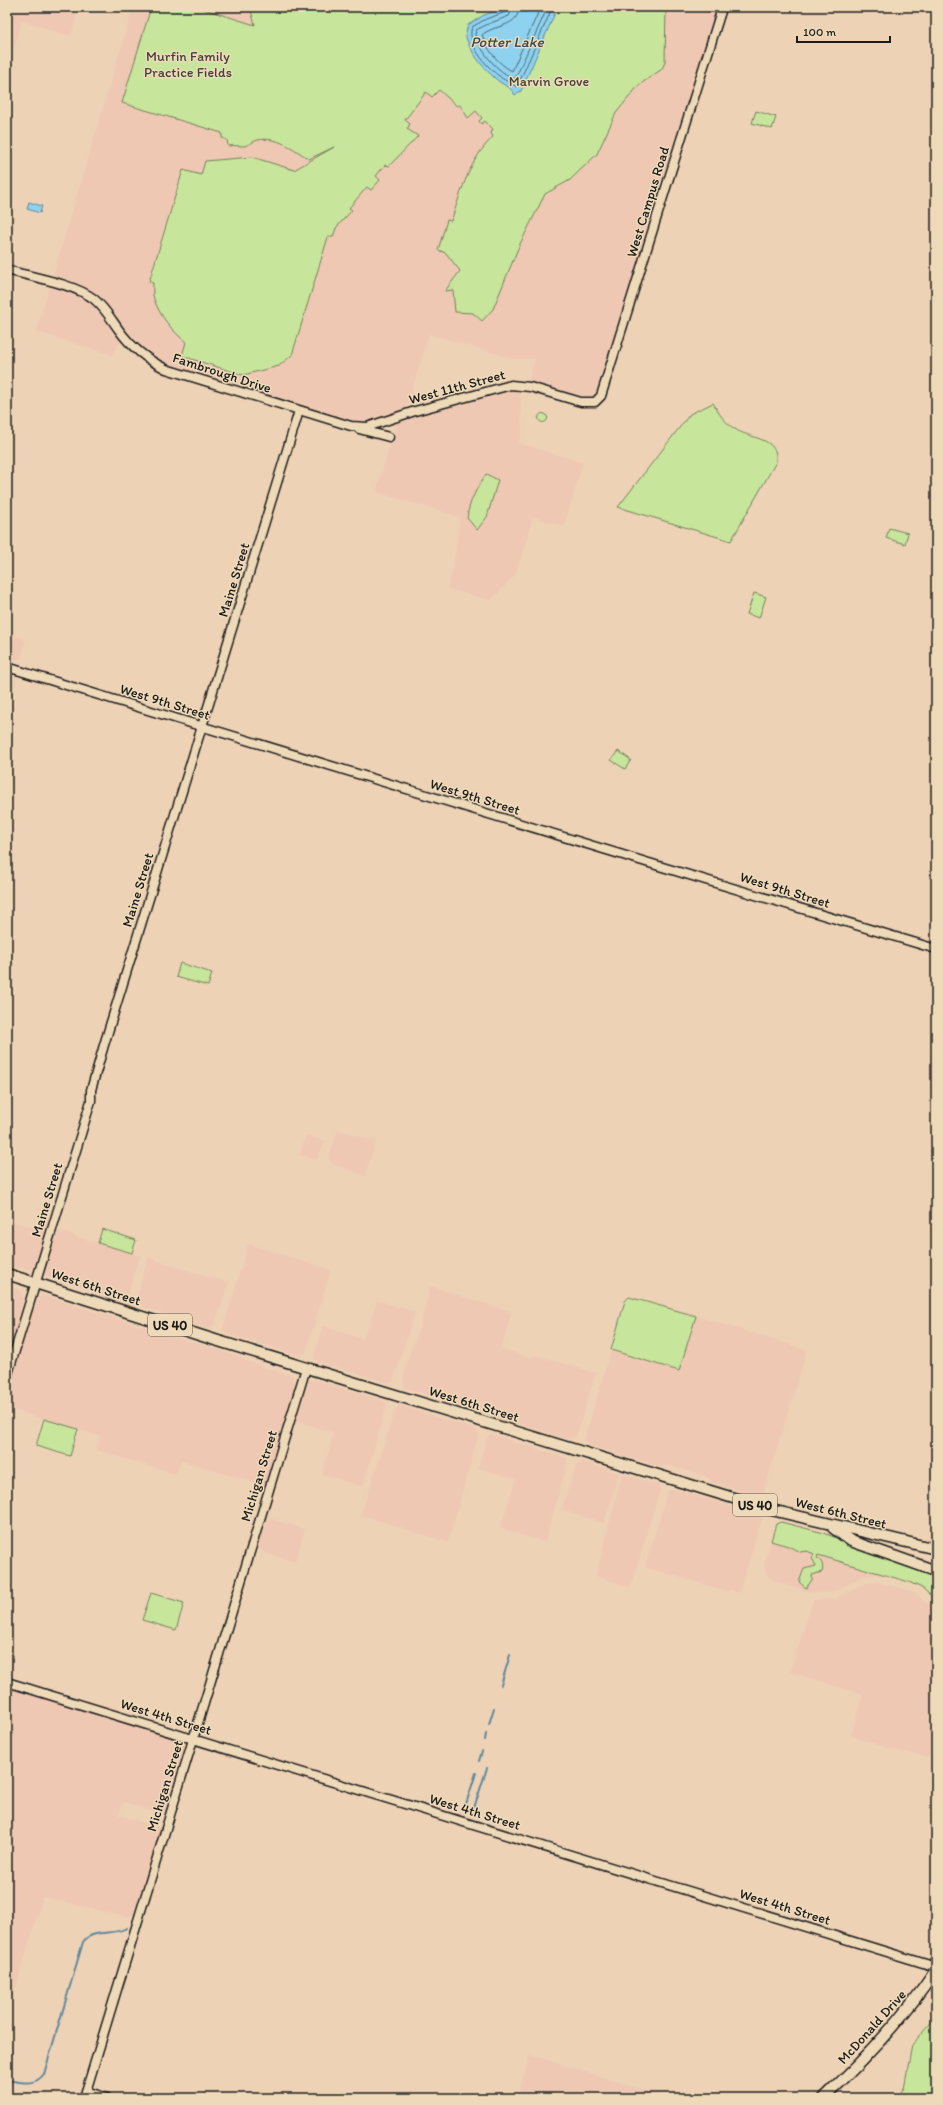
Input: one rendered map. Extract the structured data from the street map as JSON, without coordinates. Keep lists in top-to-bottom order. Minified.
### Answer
{"streets":{"highway":["West 6th Street","US 40","McDonald Drive"],"street":["West Campus Road","Fambrough Drive","West 11th Street","Maine Street","West 9th Street","Michigan Street","West 4th Street"]},"crossings":[["West Campus Road","West 11th Street"],["Fambrough Drive","West 11th Street"],["Fambrough Drive","Maine Street"],["Maine Street","West 9th Street"],["Maine Street","West 6th Street"],["West 6th Street","Michigan Street"],["Michigan Street","West 4th Street"]],"water":["Potter Lake"],"parks":["Murfin Family Practice Fields","Marvin Grove"],"scale_bar":"100 m"}
